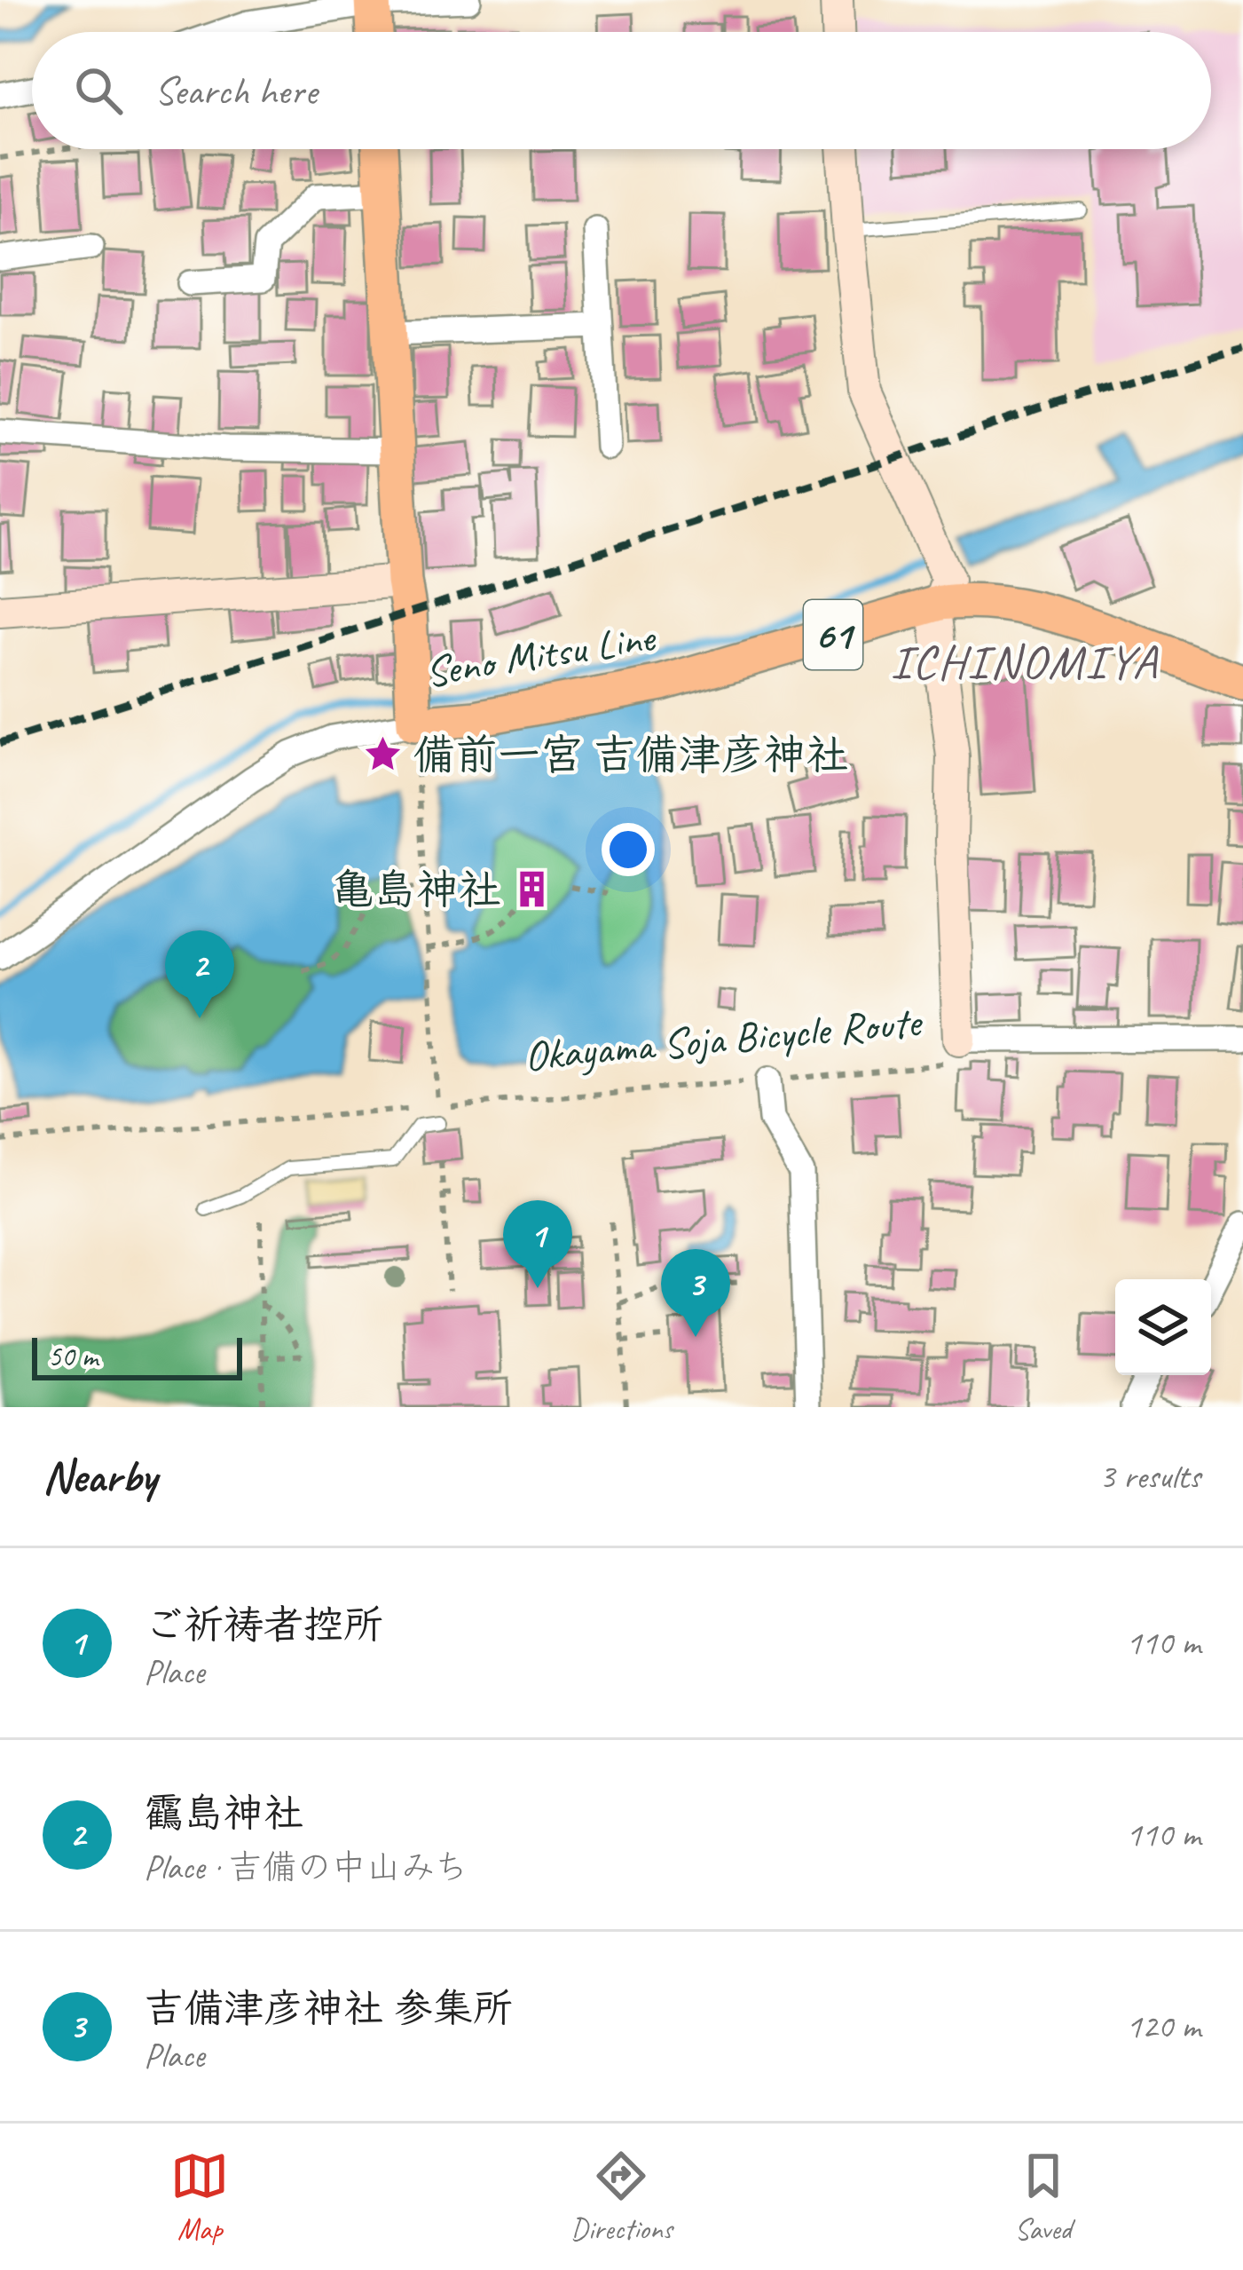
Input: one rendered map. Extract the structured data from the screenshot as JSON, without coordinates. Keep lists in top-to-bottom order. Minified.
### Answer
{"streets":{"main road":["61","Seno Mitsu Line","Okayama Soja Bicycle Route"]},"crossings":[["Seno Mitsu Line","Okayama Soja Bicycle Route"]],"districts":["ICHINOMIYA"],"places":{"place":["備前一宮 吉備津彦神社"],"building":["亀島神社"]},"scale_bar":"50 m","page":{"search":"Search here","pins":["2","1","3"],"scale":"50 m","heading":["Nearby","3 results"],"list":[{"mark":"1","name":"ご祈祷者控所","note":"Place","value":"110 m"},{"mark":"2","name":"靍島神社","note":"Place · 吉備の中山みち","value":"110 m"},{"mark":"3","name":"吉備津彦神社 参集所","note":"Place","value":"120 m"}],"nav":["Map","Directions","Saved"]}}
